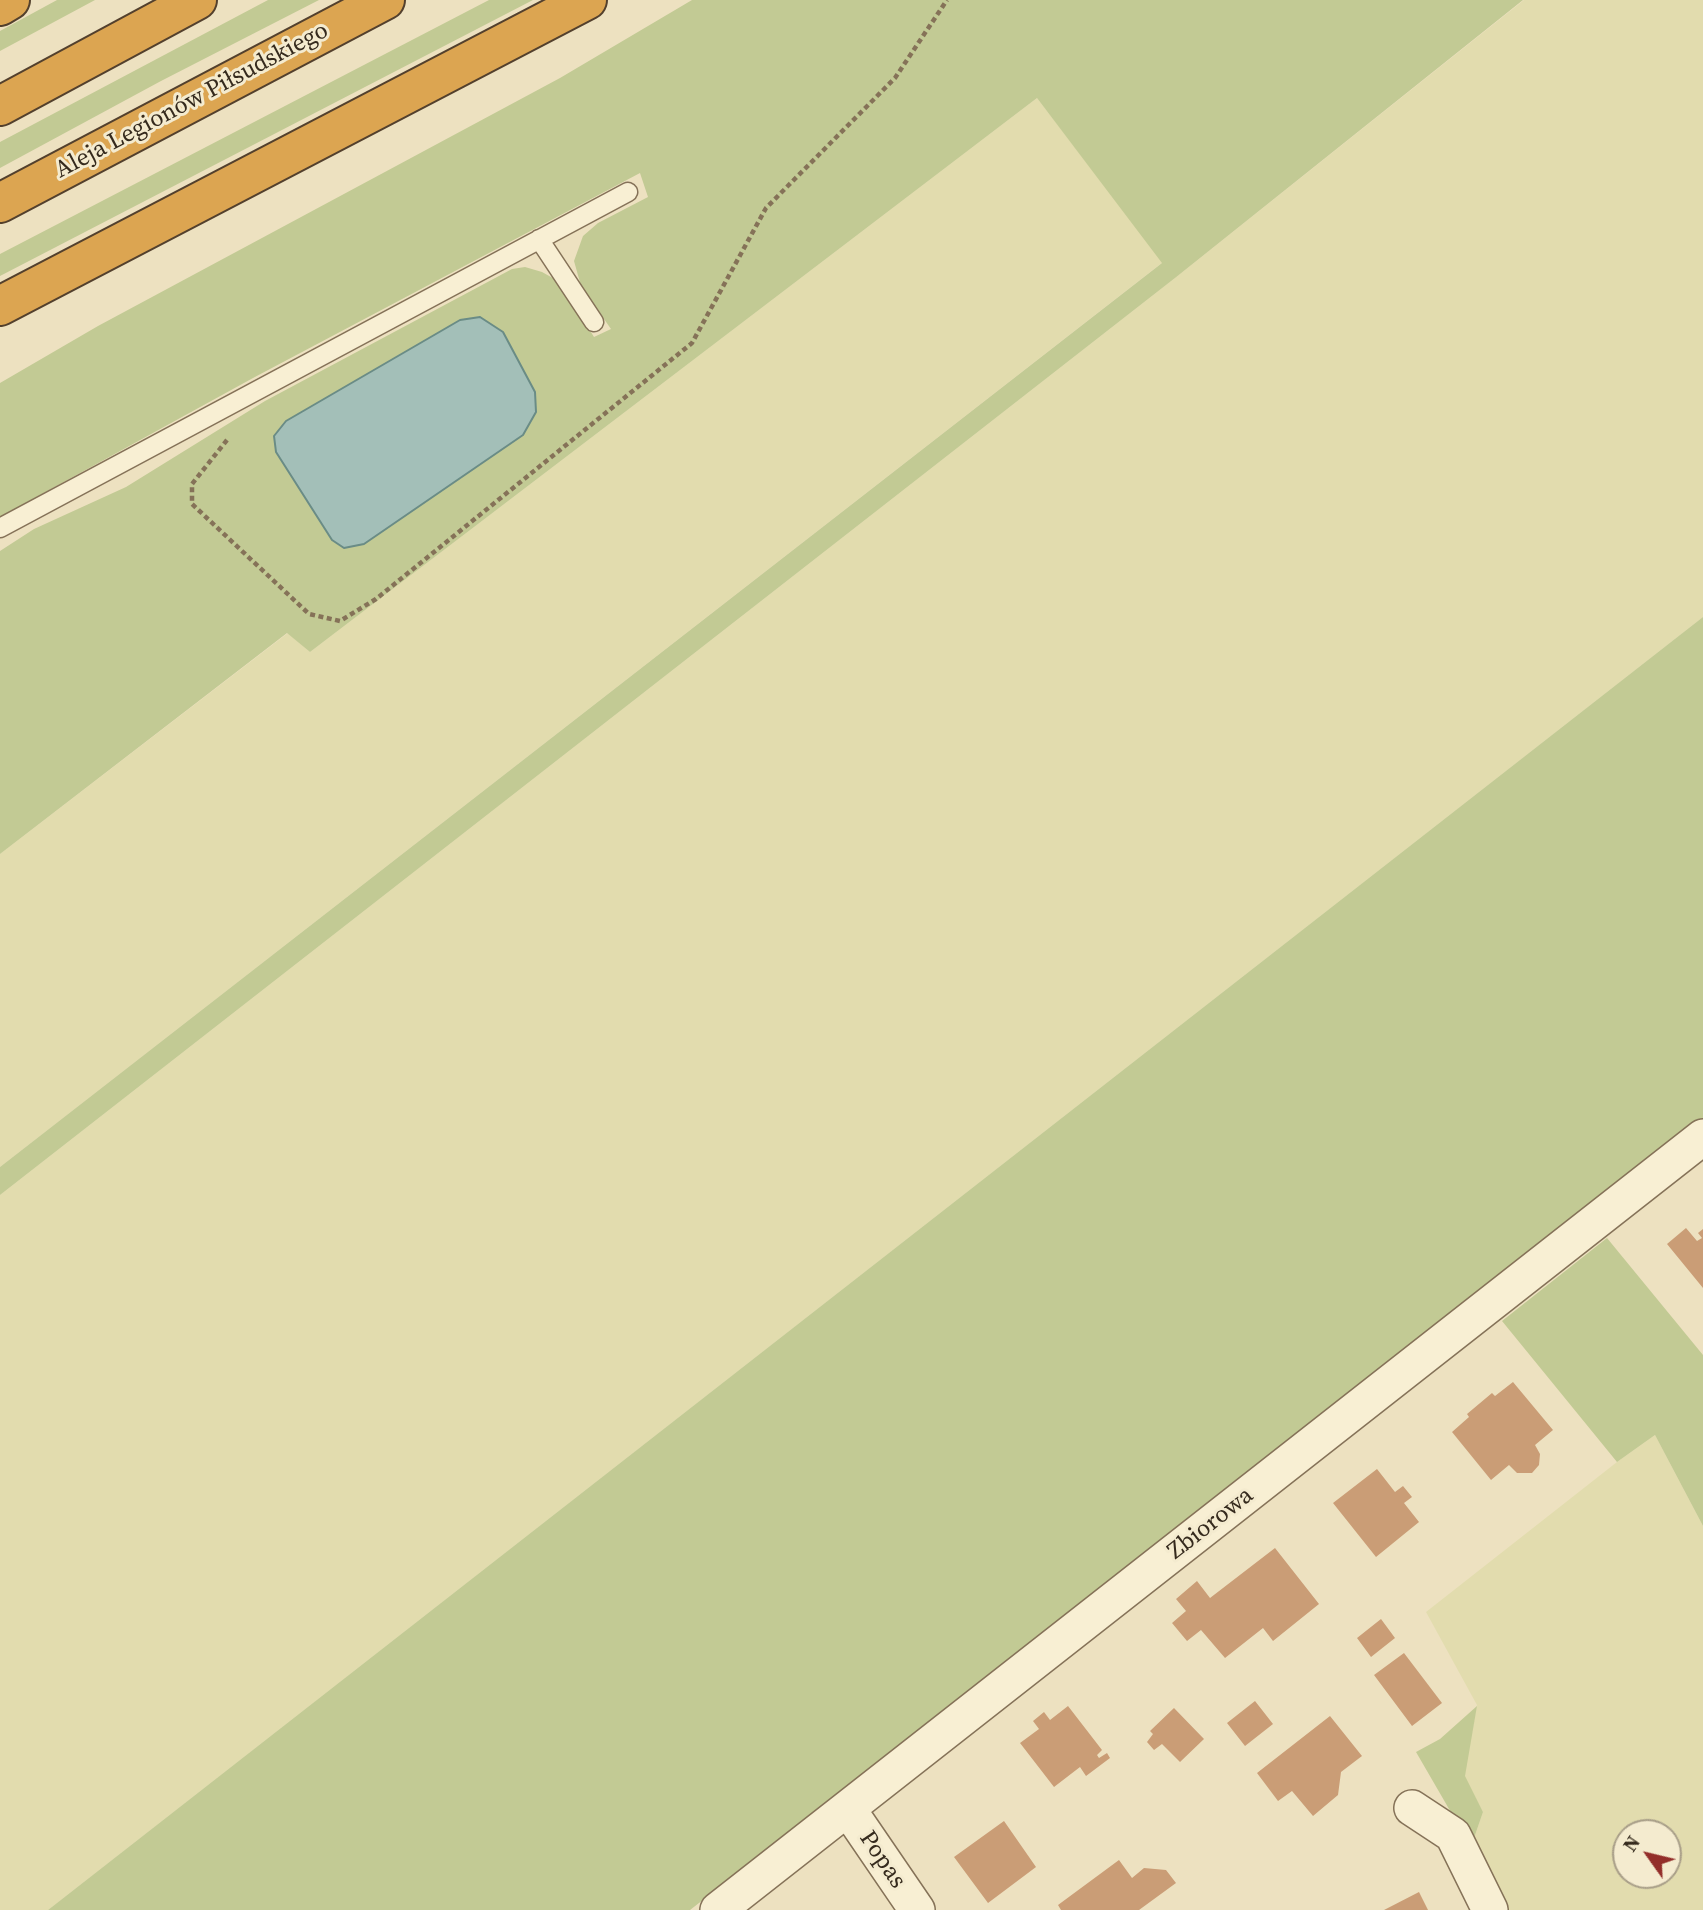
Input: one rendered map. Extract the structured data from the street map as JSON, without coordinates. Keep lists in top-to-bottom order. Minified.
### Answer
{"streets":{"highway":["Aleja Legionów Piłsudskiego"],"street":["Zbiorowa","Popas"]},"crossings":[["Zbiorowa","Popas"]],"north":"top left"}
